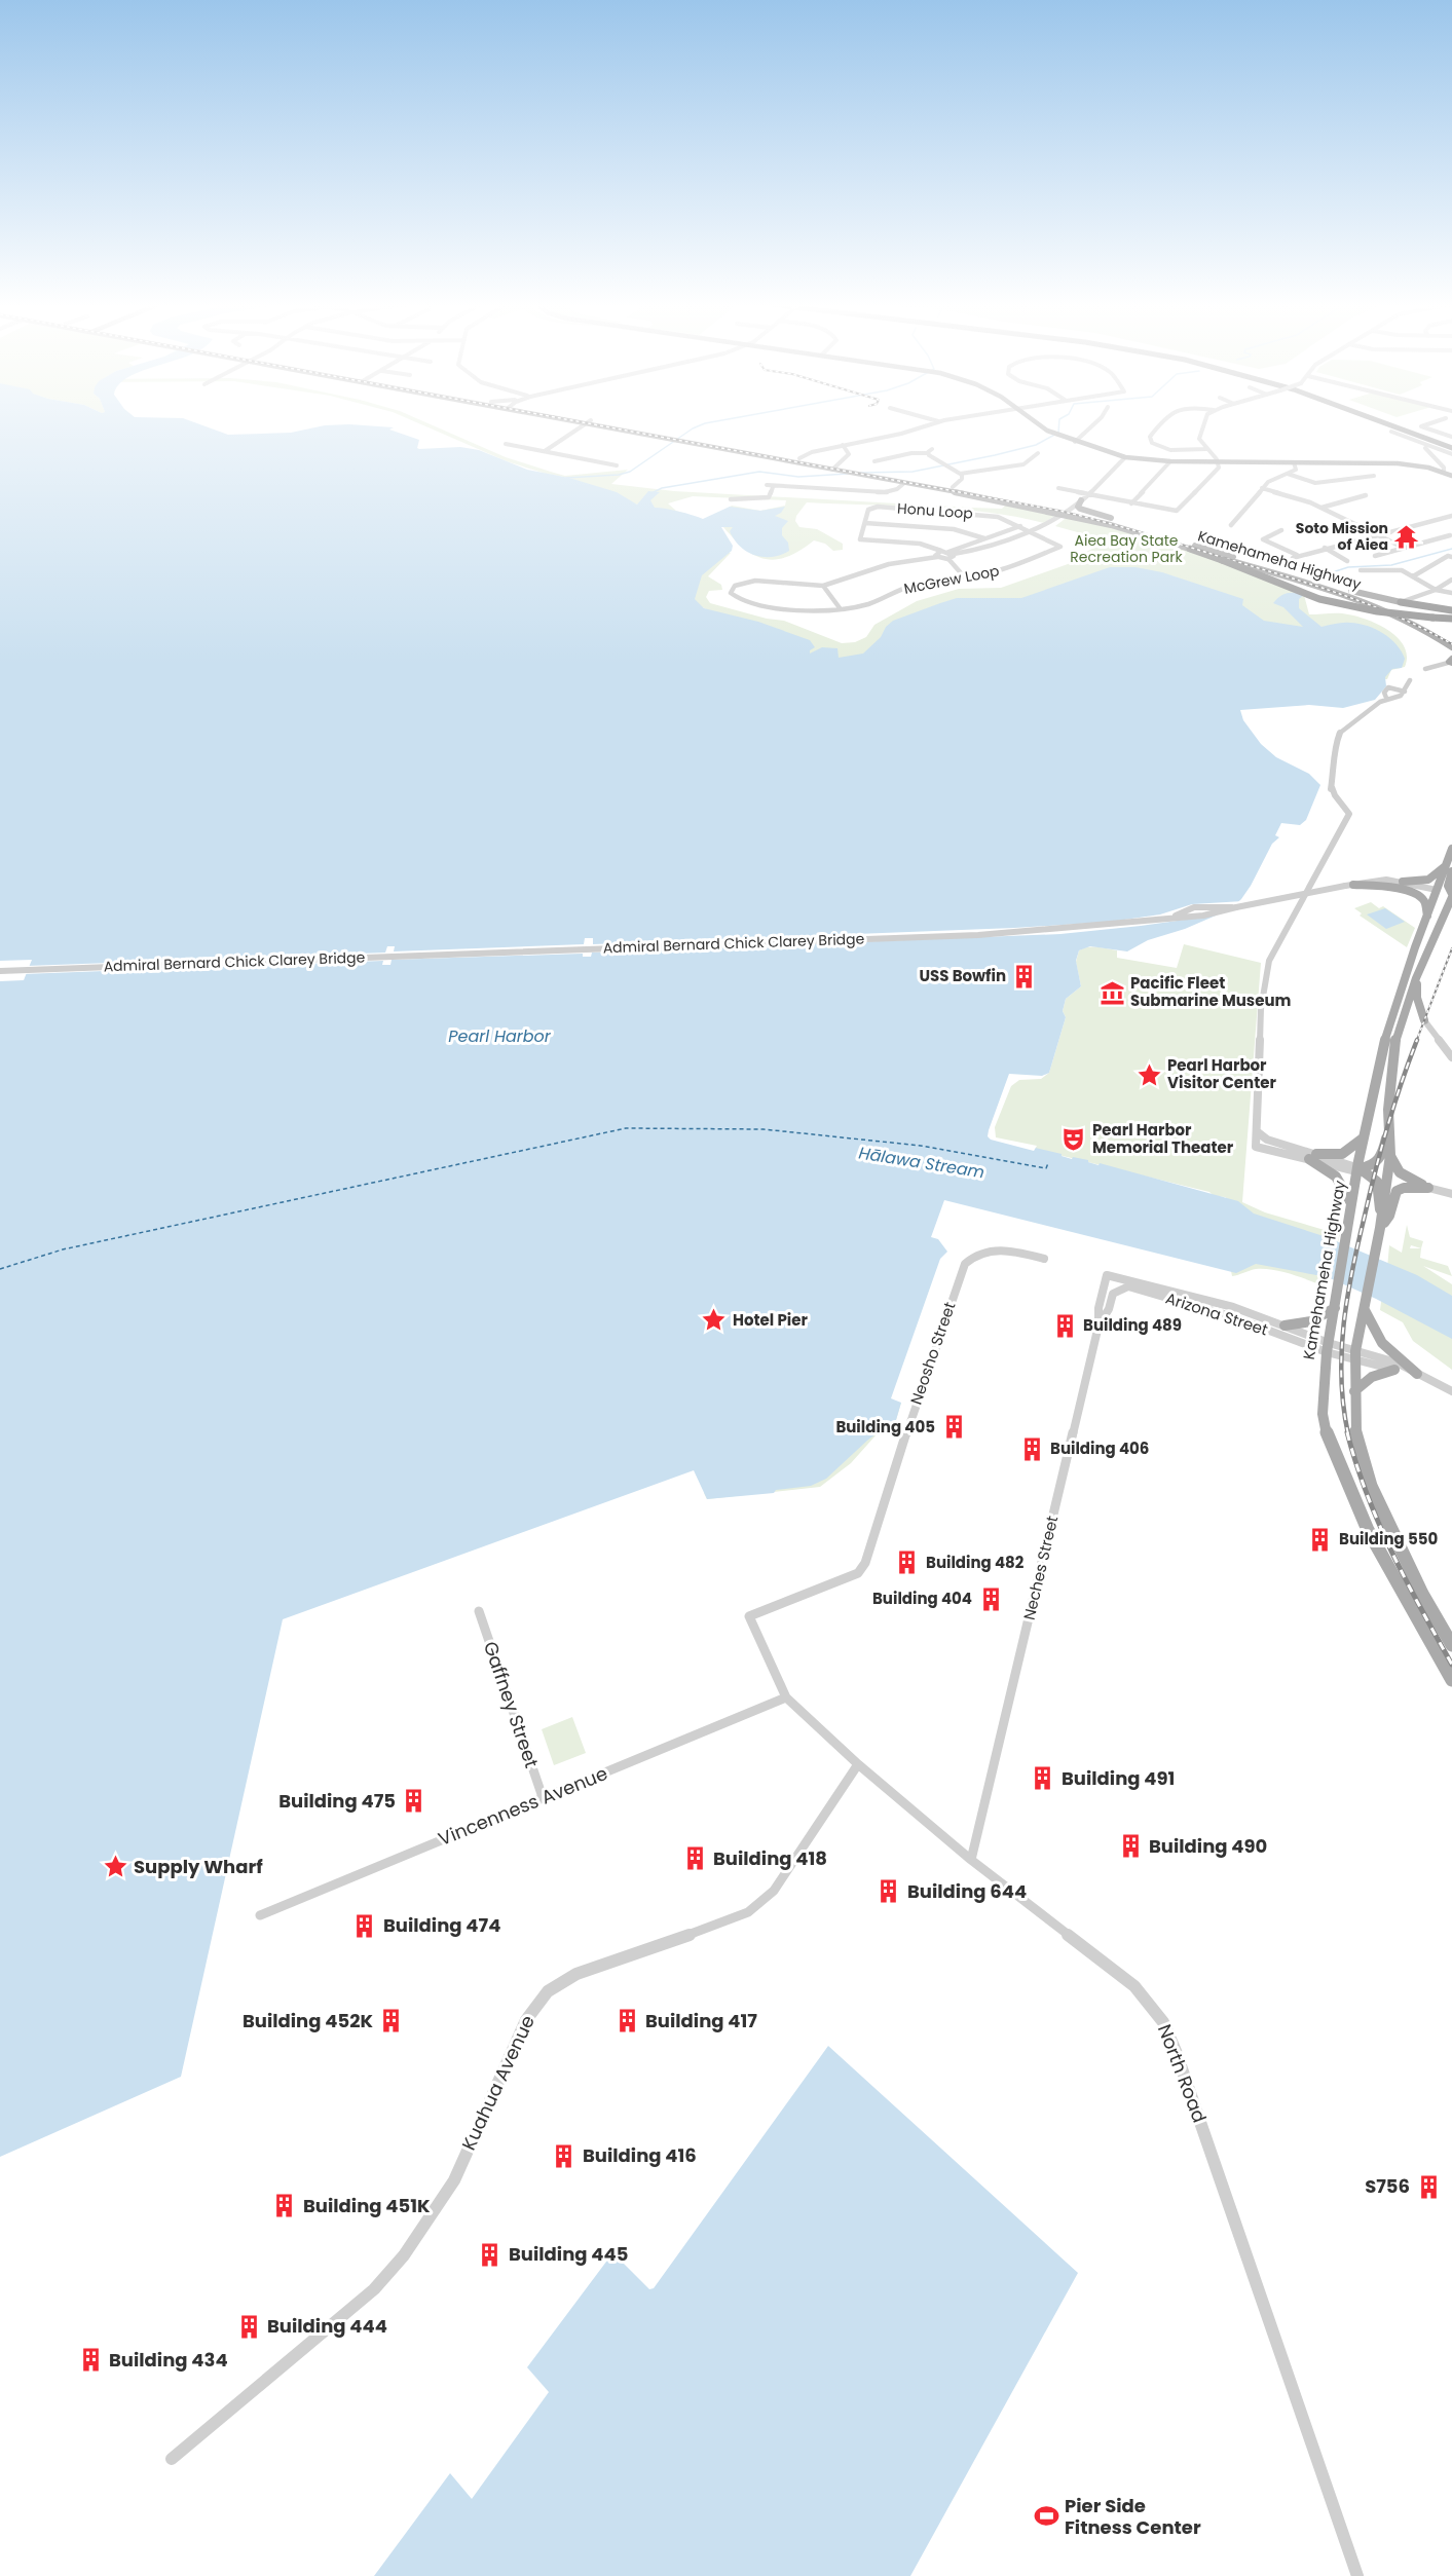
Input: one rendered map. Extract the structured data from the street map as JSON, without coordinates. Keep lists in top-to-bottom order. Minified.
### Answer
{"streets":{"main road":["Kamehameha Highway"],"street":["Honu Loop","McGrew Loop","Admiral Bernard Chick Clarey Bridge","Arizona Street","Neosho Street","Neches Street","Gaffney Street","Vincenness Avenue","North Road","Kuahua Avenue"]},"crossings":[["Honu Loop","McGrew Loop"],["Kamehameha Highway","McGrew Loop"],["Kamehameha Highway","Admiral Bernard Chick Clarey Bridge"],["Kamehameha Highway","Arizona Street"],["Arizona Street","Neches Street"],["Neosho Street","North Road"],["Neches Street","North Road"],["Gaffney Street","Vincenness Avenue"],["Vincenness Avenue","North Road"],["North Road","Kuahua Avenue"]],"water":["Pearl Harbor","Hālawa Stream"],"parks":["Aiea Bay State Recreation Park"],"places":{"temple":["Soto Mission of Aiea"],"building":["USS Bowfin","Building 489","Building 405","Building 406","Building 550","Building 482","Building 404","Building 491","Building 475","Building 490","Building 418","Building 644","Building 474","Building 452K","Building 417","Building 416","S756","Building 451K","Building 445","Building 444","Building 434"],"museum":["Pacific Fleet Submarine Museum"],"place":["Pearl Harbor Visitor Center","Hotel Pier","Supply Wharf"],"theatre":["Pearl Harbor Memorial Theater"],"sports":["Pier Side Fitness Center"]}}
